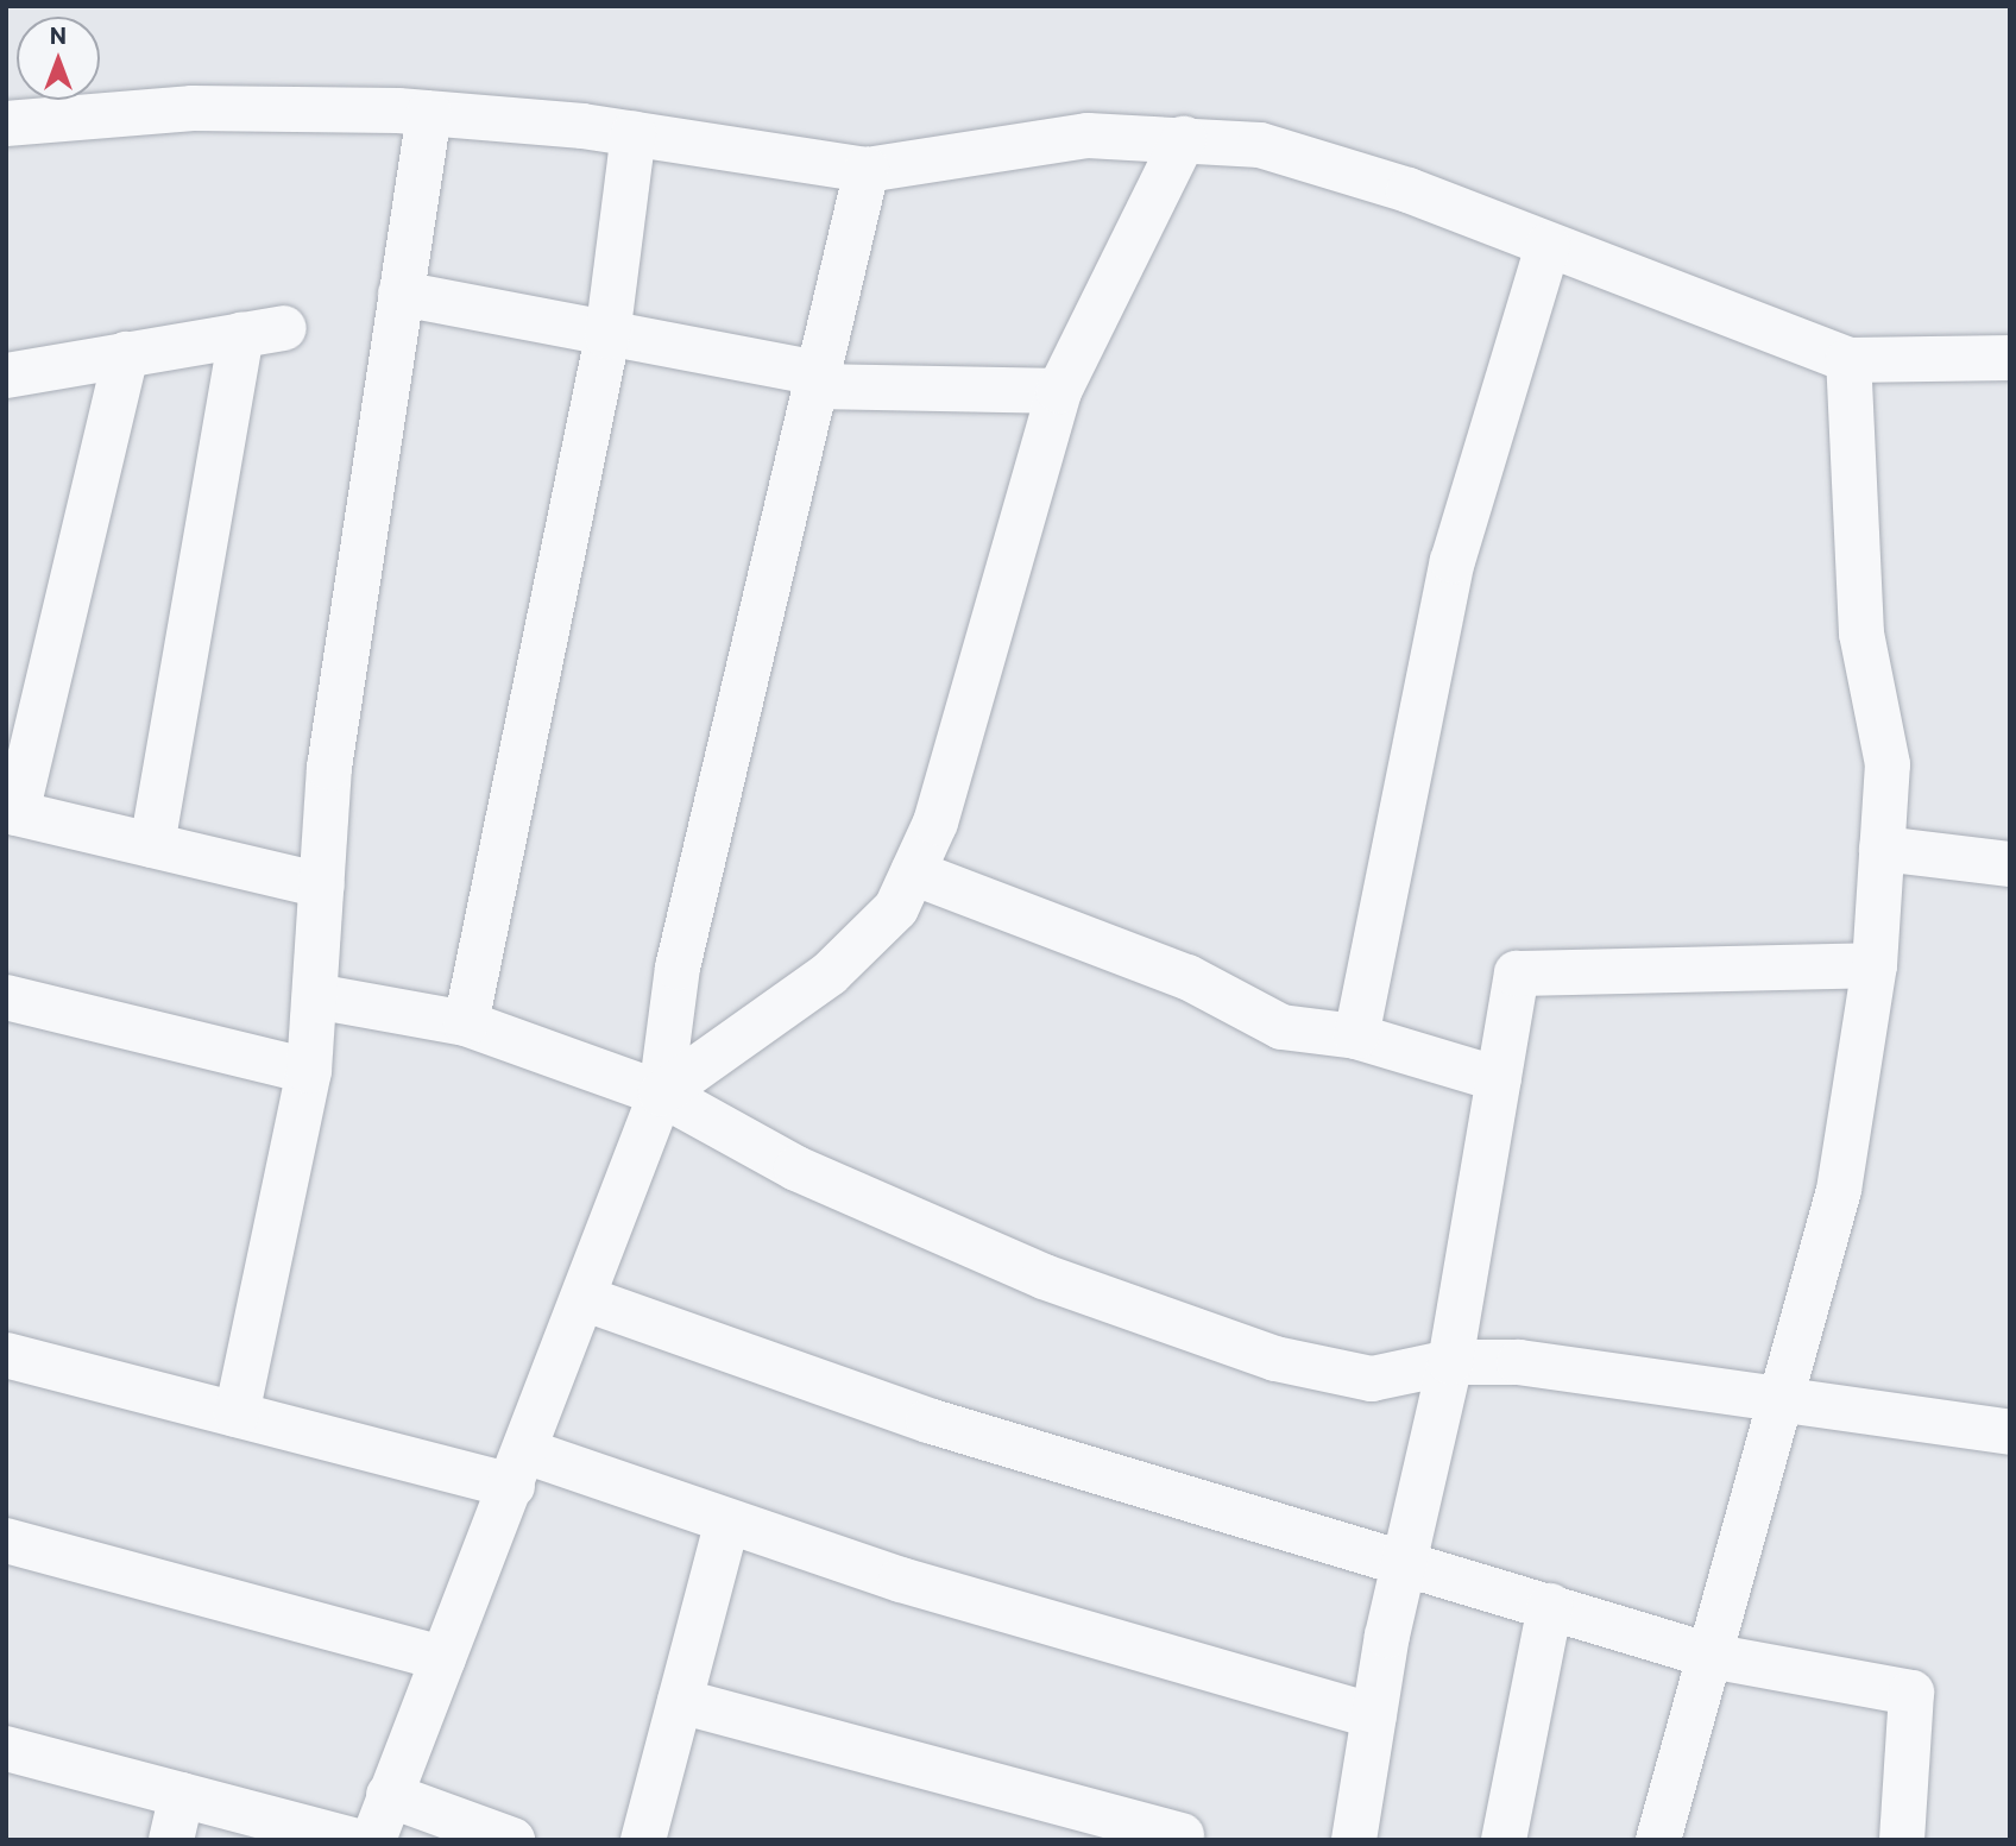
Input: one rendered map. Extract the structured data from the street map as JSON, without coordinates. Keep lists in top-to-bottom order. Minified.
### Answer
{"north":"top"}
